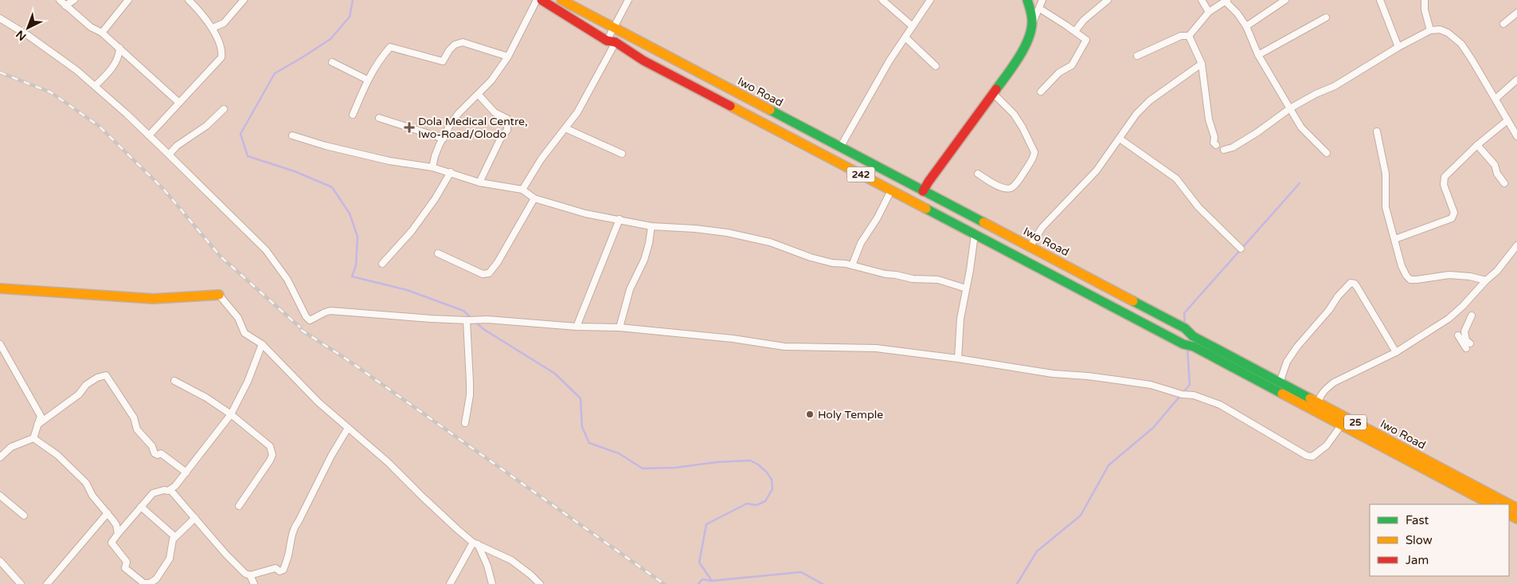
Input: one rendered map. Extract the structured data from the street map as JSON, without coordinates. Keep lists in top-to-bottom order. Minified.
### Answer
{"streets":{"main road":["Iwo Road","242","25"]},"places":{"health":["Dola Medical Centre, Iwo-Road/Olodo"],"other":["Holy Temple"]},"legend":["Fast","Slow","Jam"],"north":"bottom left"}
